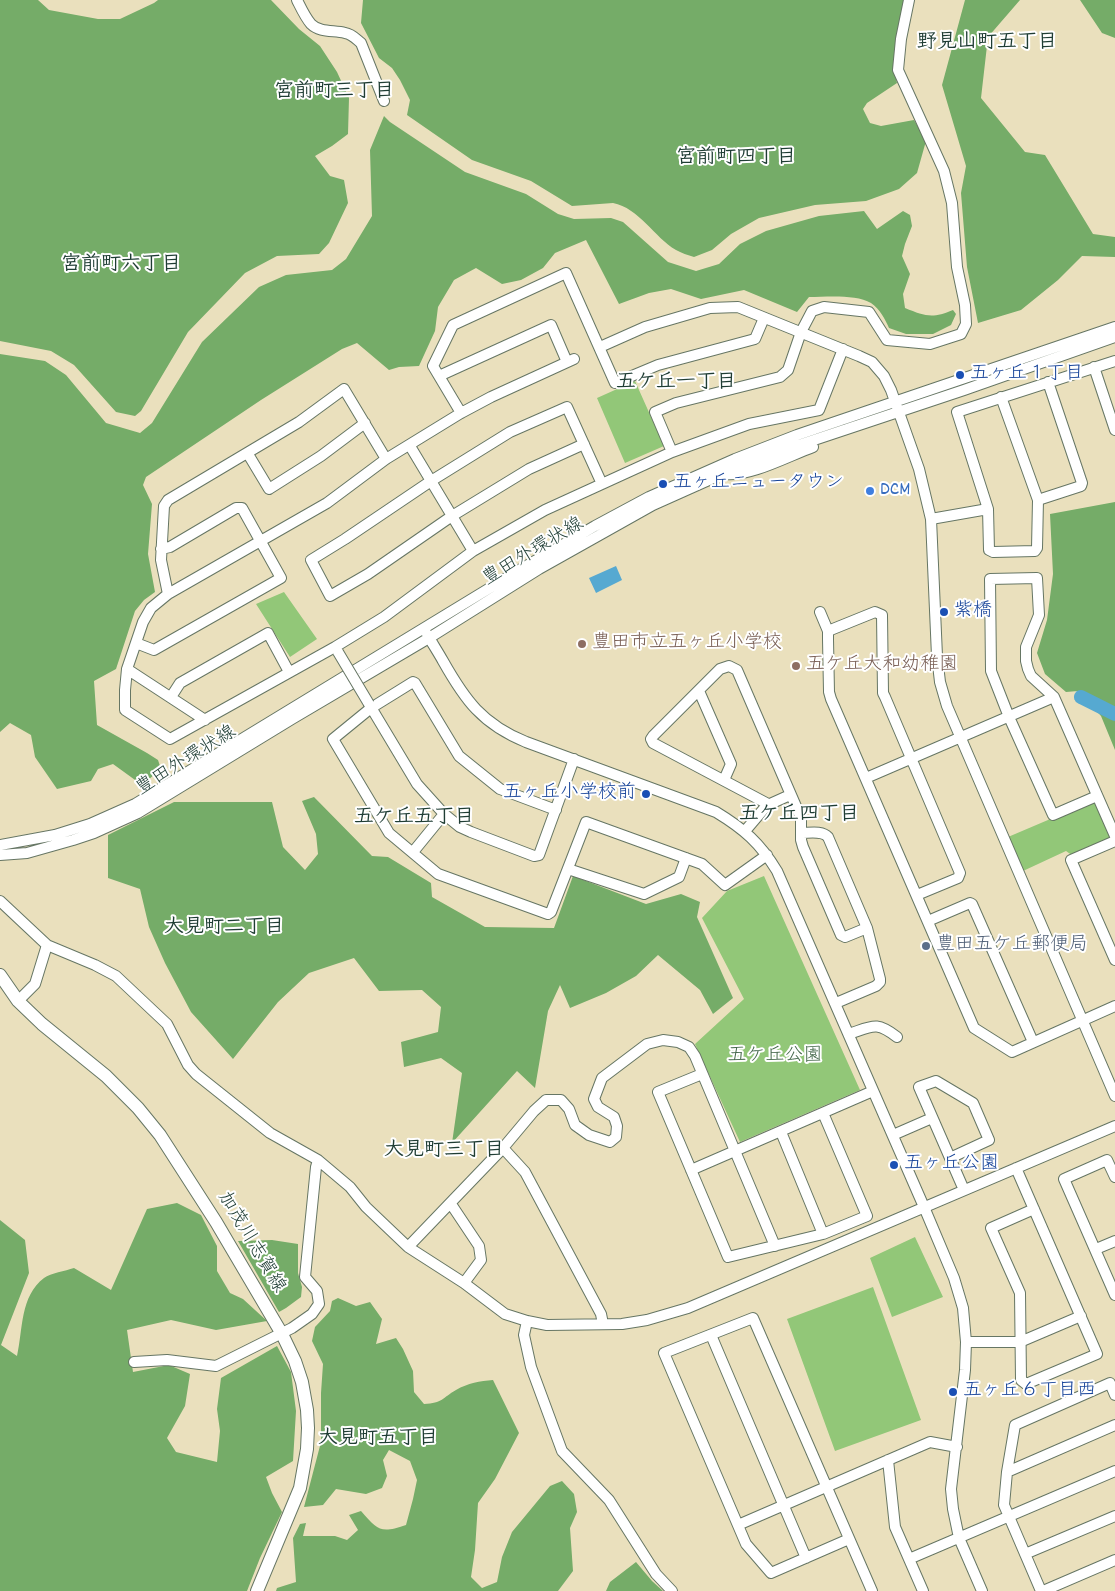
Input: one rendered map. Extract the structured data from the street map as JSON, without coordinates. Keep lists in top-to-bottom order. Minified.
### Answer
{"streets":{"main road":["加茂川志賀線"],"street":["豊田外環状線"]},"districts":["野見山町五丁目","宮前町三丁目","宮前町四丁目","宮前町六丁目","五ケ丘一丁目","五ケ丘四丁目","五ケ丘五丁目","大見町二丁目","大見町三丁目","大見町五丁目"],"parks":["五ケ丘公園"],"places":["五ヶ丘１丁目","五ヶ丘ニュータウン","DCM","紫橋","豊田市立五ヶ丘小学校","五ケ丘大和幼稚園","五ヶ丘小学校前","豊田五ケ丘郵便局","五ヶ丘公園","五ヶ丘６丁目西"]}
